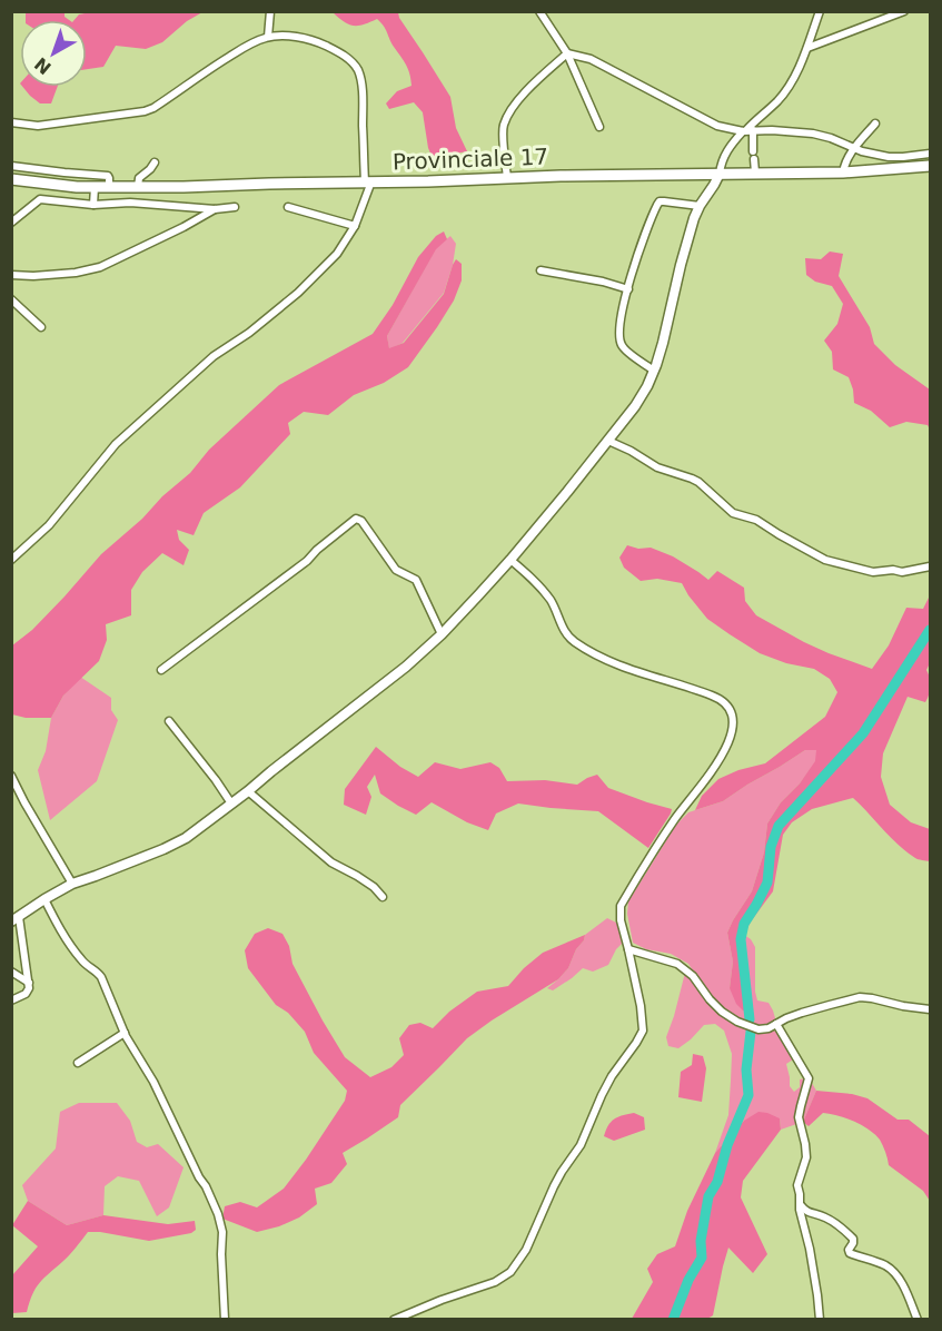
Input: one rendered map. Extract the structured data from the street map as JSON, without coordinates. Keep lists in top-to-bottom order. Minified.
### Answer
{"streets":{"main road":["Provinciale 17"]},"north":"bottom left"}
